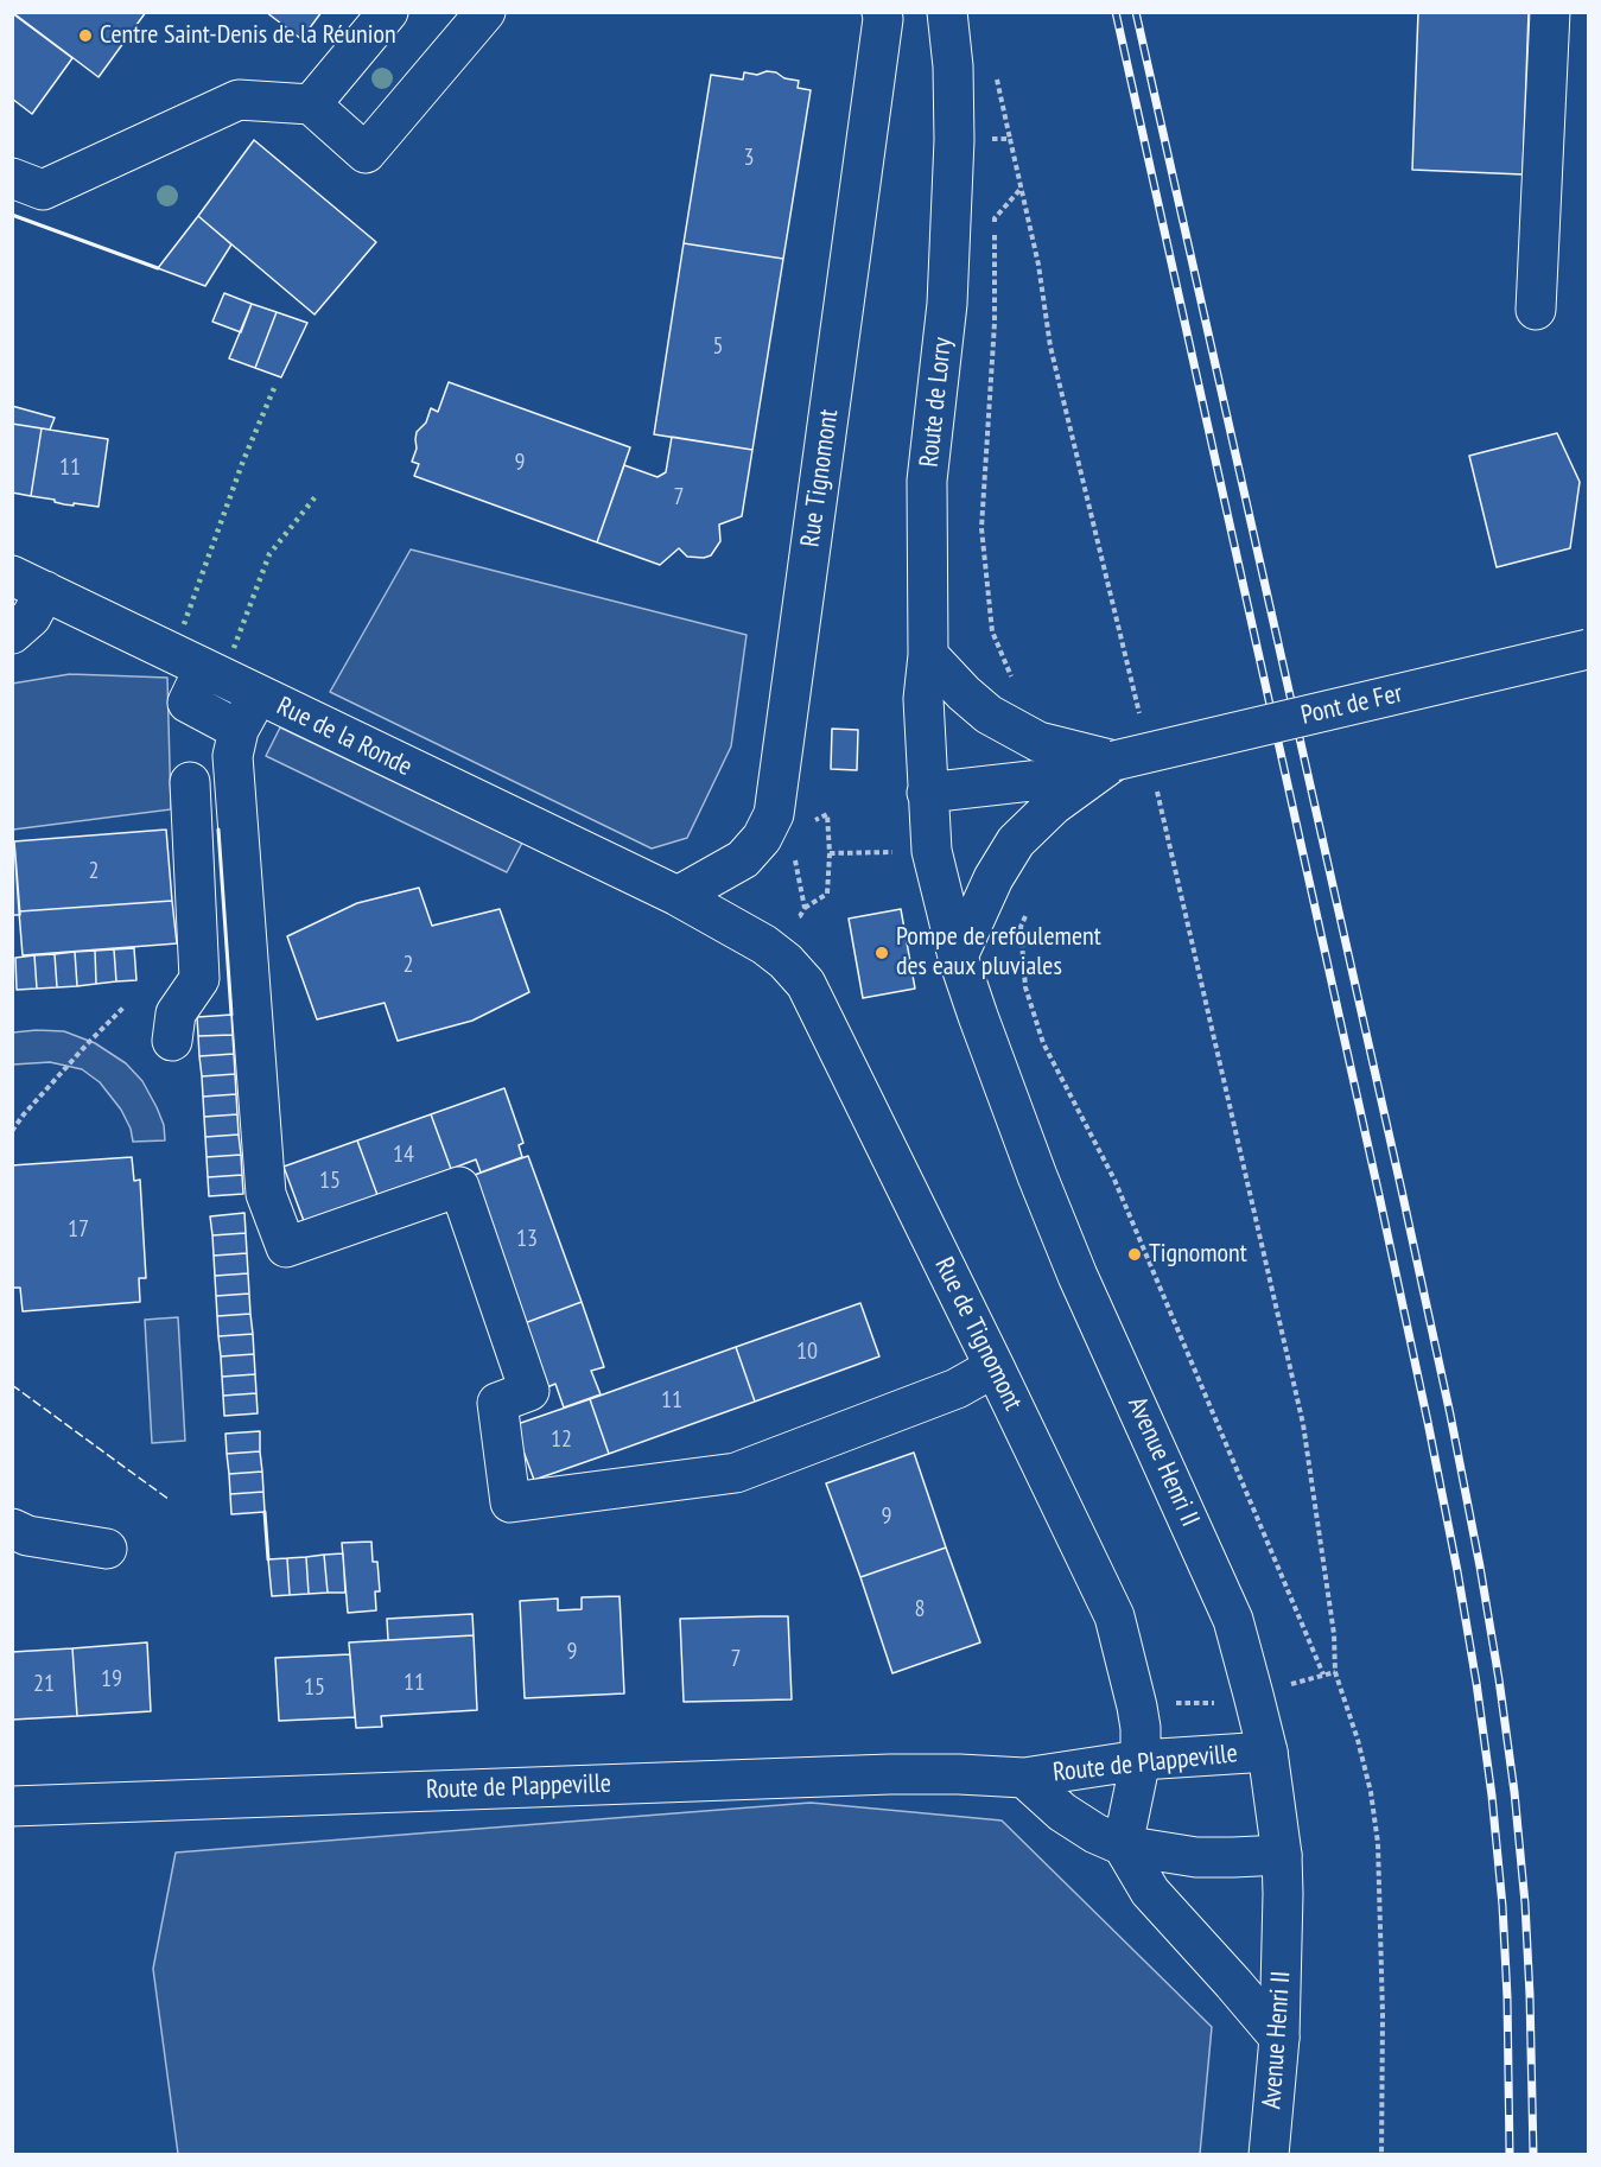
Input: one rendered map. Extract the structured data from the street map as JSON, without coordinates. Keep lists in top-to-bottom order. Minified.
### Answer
{"streets":{"street":["Route de Lorry","Rue Tignomont","Pont de Fer","Rue de la Ronde","Rue de Tignomont","Avenue Henri II","Route de Plappeville"]},"crossings":[["Route de Lorry","Pont de Fer"],["Route de Lorry","Avenue Henri II"],["Rue Tignomont","Rue de la Ronde"],["Rue Tignomont","Rue de Tignomont"],["Pont de Fer","Avenue Henri II"],["Rue de la Ronde","Rue de Tignomont"],["Rue de Tignomont","Route de Plappeville"],["Avenue Henri II","Route de Plappeville"]],"places":["Centre Saint-Denis de la Réunion","Pompe de refoulement des eaux pluviales","Tignomont"],"house_numbers":["3","5","9","11","7","2","2","14","15","17","13","10","11","12","9","8","9","7","19","11","21","15"]}
